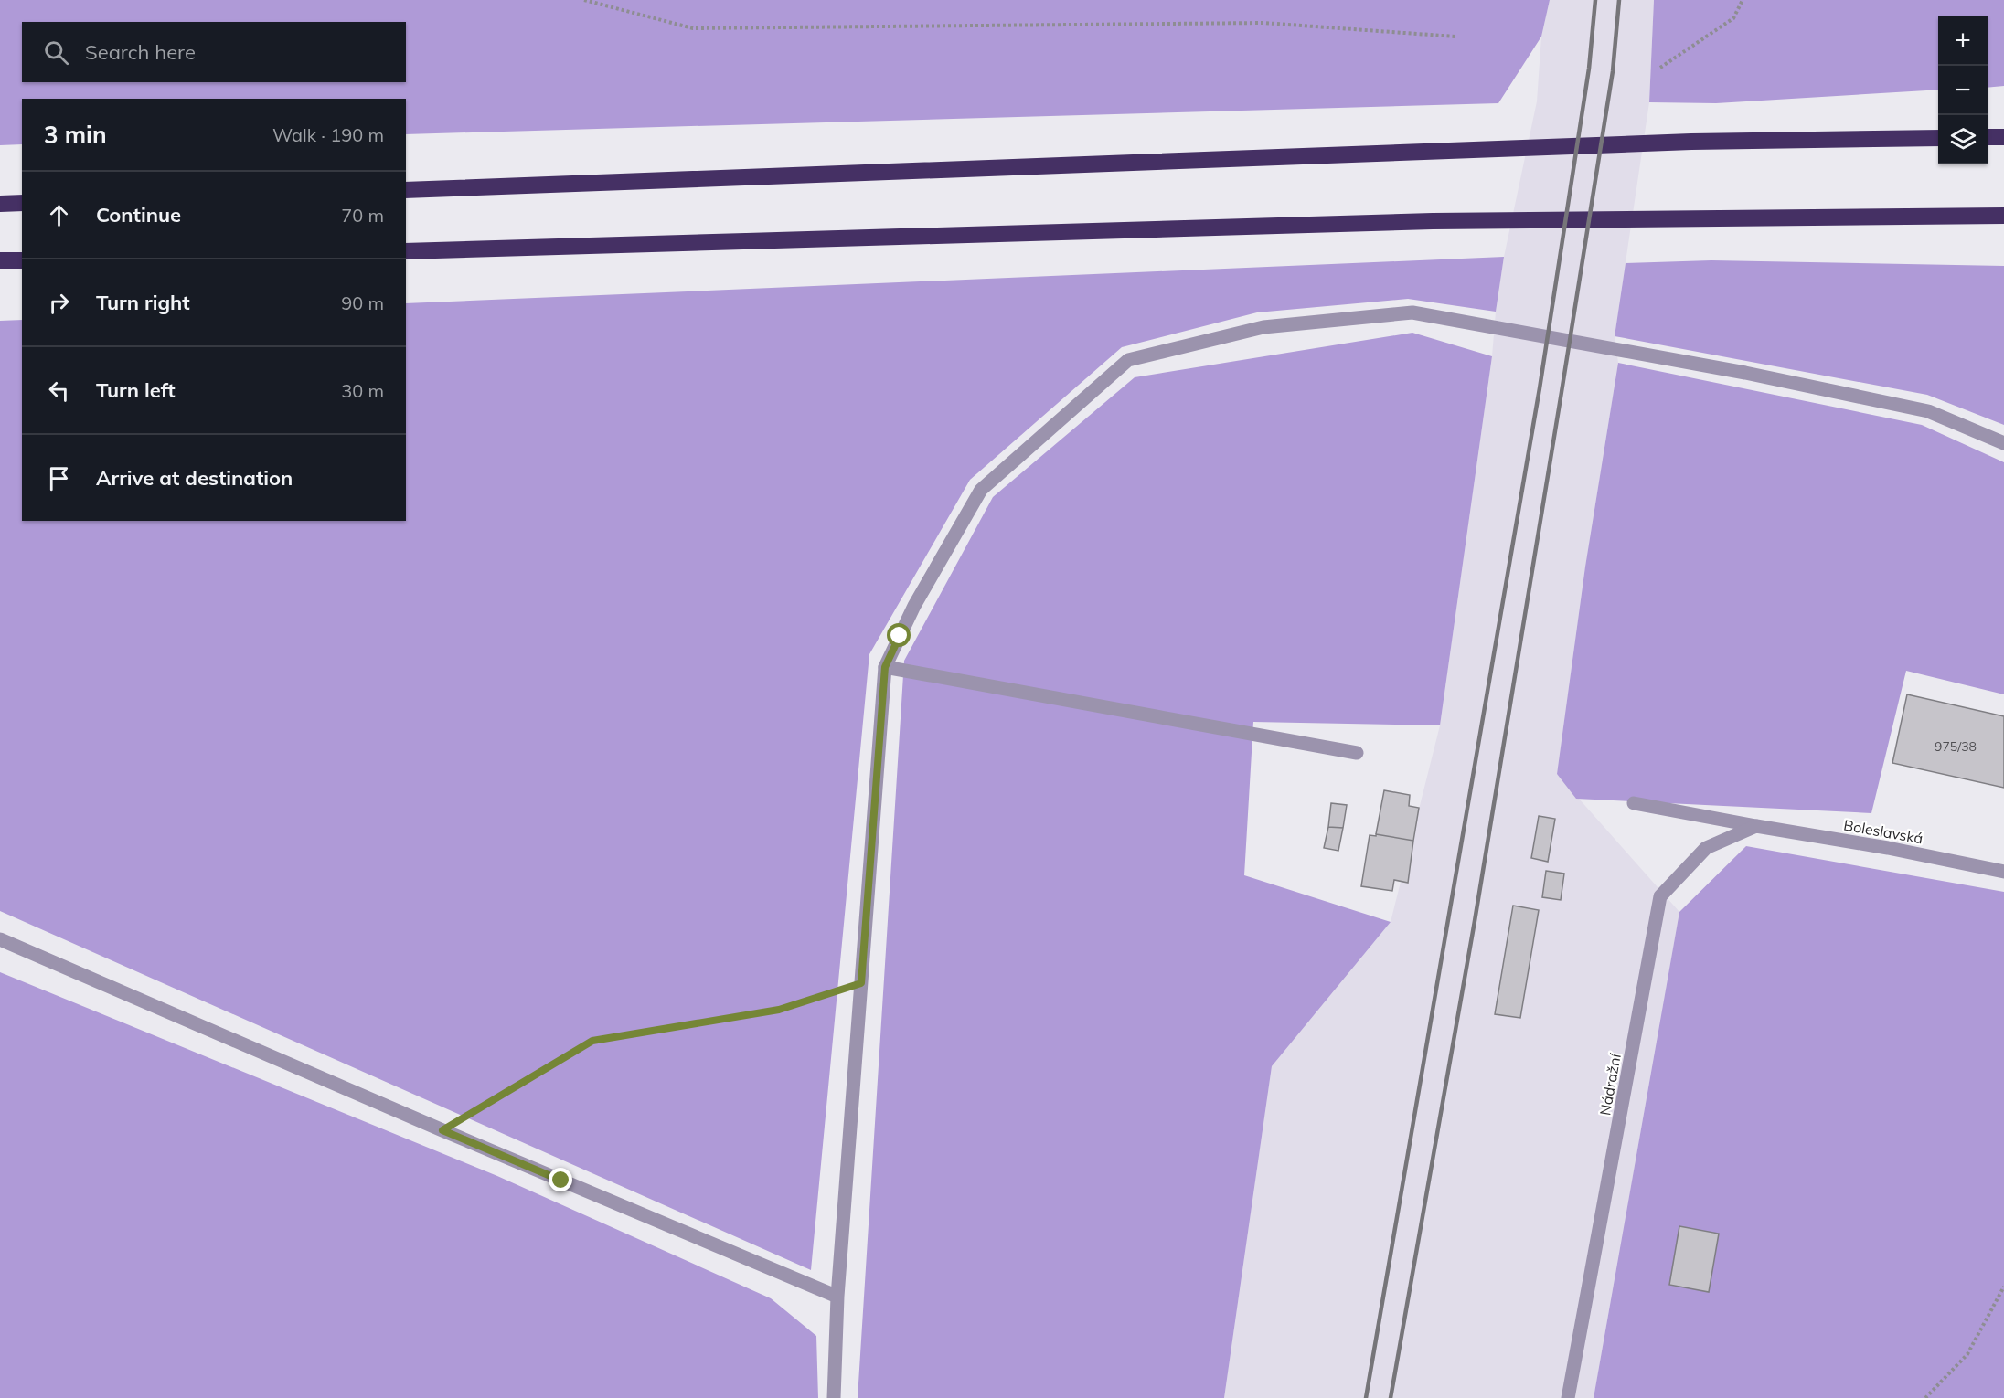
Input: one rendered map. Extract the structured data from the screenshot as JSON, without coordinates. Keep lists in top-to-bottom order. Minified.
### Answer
{"streets":{"street":["Boleslavská","Nádražní"]},"crossings":[["Boleslavská","Nádražní"]],"house_numbers":["975/38"],"page":{"map_buttons":["+","−"],"search":"Search here","heading":["3 min","Walk · 190 m"],"list":[["Continue","70 m"],["Turn right","90 m"],["Turn left","30 m"],"Arrive at destination"]}}
